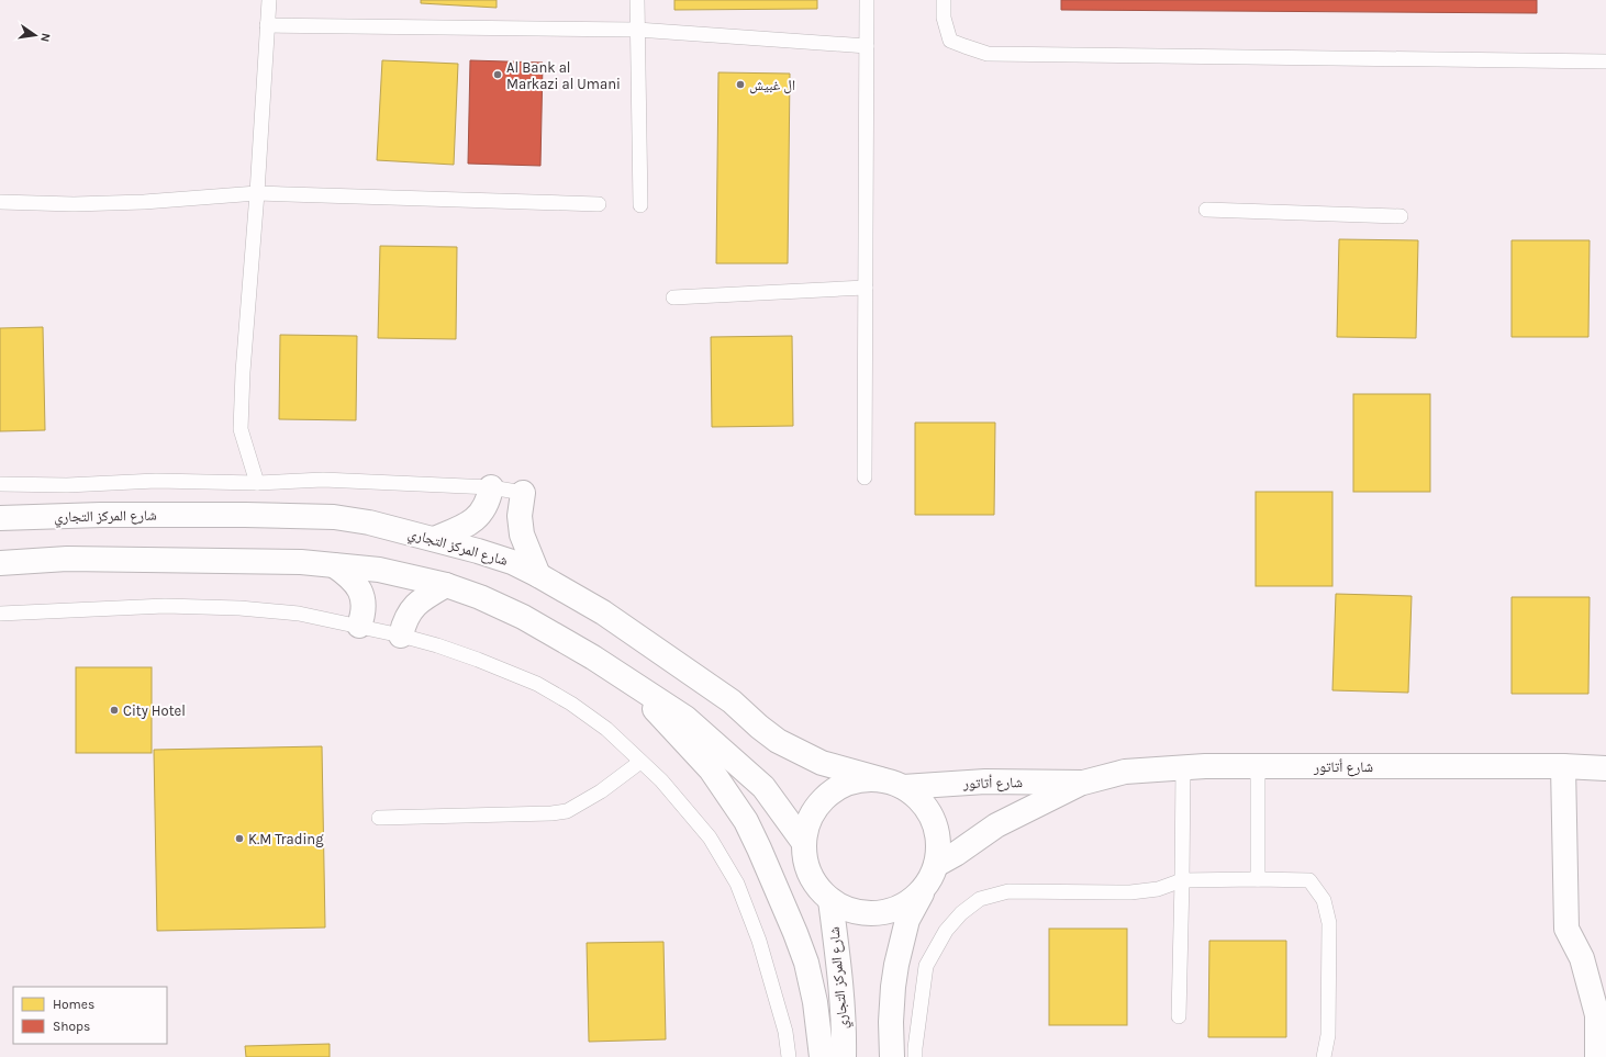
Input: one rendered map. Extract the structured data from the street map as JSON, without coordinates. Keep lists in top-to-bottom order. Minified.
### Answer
{"streets":{"street":["شارع المركز التجاري","شارع أتاتور"]},"crossings":[["شارع المركز التجاري","شارع أتاتور"]],"places":["Al Bank al Markazi al Umani","ال غبيش","City Hotel","K.M Trading"],"legend":["Homes","Shops"],"north":"right"}
